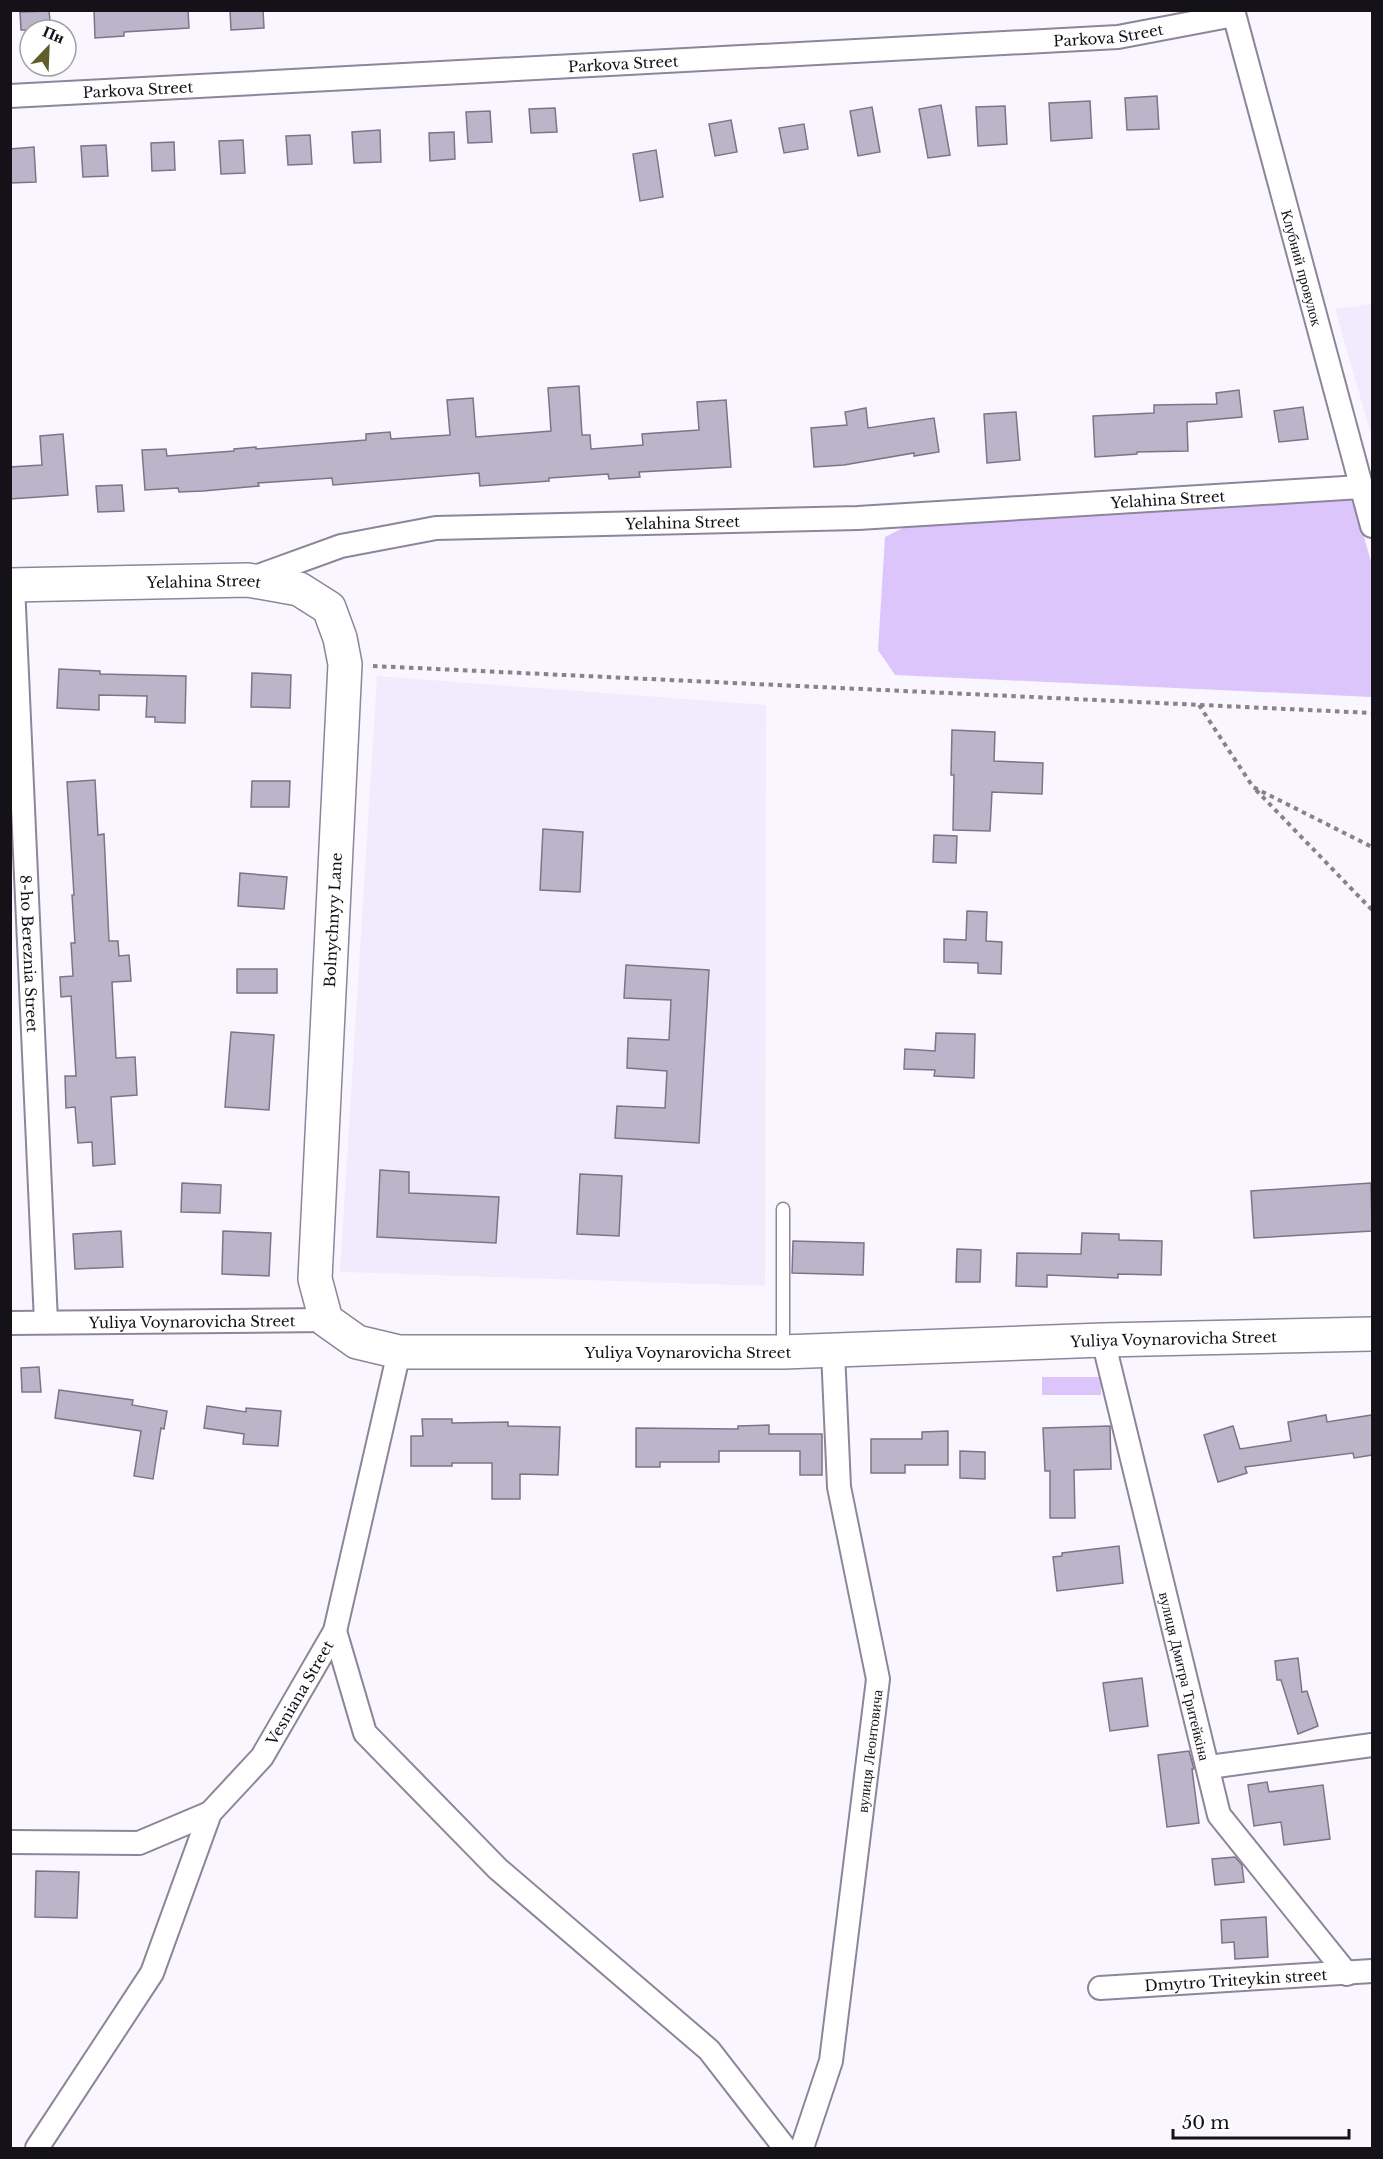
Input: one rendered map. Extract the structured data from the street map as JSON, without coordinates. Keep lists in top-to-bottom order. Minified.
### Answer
{"streets":{"main road":["Yelahina Street","Bolnychnyy Lane","Yuliya Voynarovicha Street"],"street":["Parkova Street","Клубний провулок","8-ho Bereznia Street","вулиця Дмитра Тритейкіна","Vesniana Street","вулиця Леонтовича","Dmytro Triteykin street"]},"crossings":[["Parkova Street","Клубний провулок"],["Клубний провулок","Yelahina Street"],["Yelahina Street","Bolnychnyy Lane"],["Yelahina Street","8-ho Bereznia Street"],["Bolnychnyy Lane","Yuliya Voynarovicha Street"],["8-ho Bereznia Street","Yuliya Voynarovicha Street"],["Yuliya Voynarovicha Street","вулиця Дмитра Тритейкіна"],["Yuliya Voynarovicha Street","Vesniana Street"],["Yuliya Voynarovicha Street","вулиця Леонтовича"],["вулиця Дмитра Тритейкіна","Dmytro Triteykin street"]],"scale_bar":"50 m","north":"top right"}
